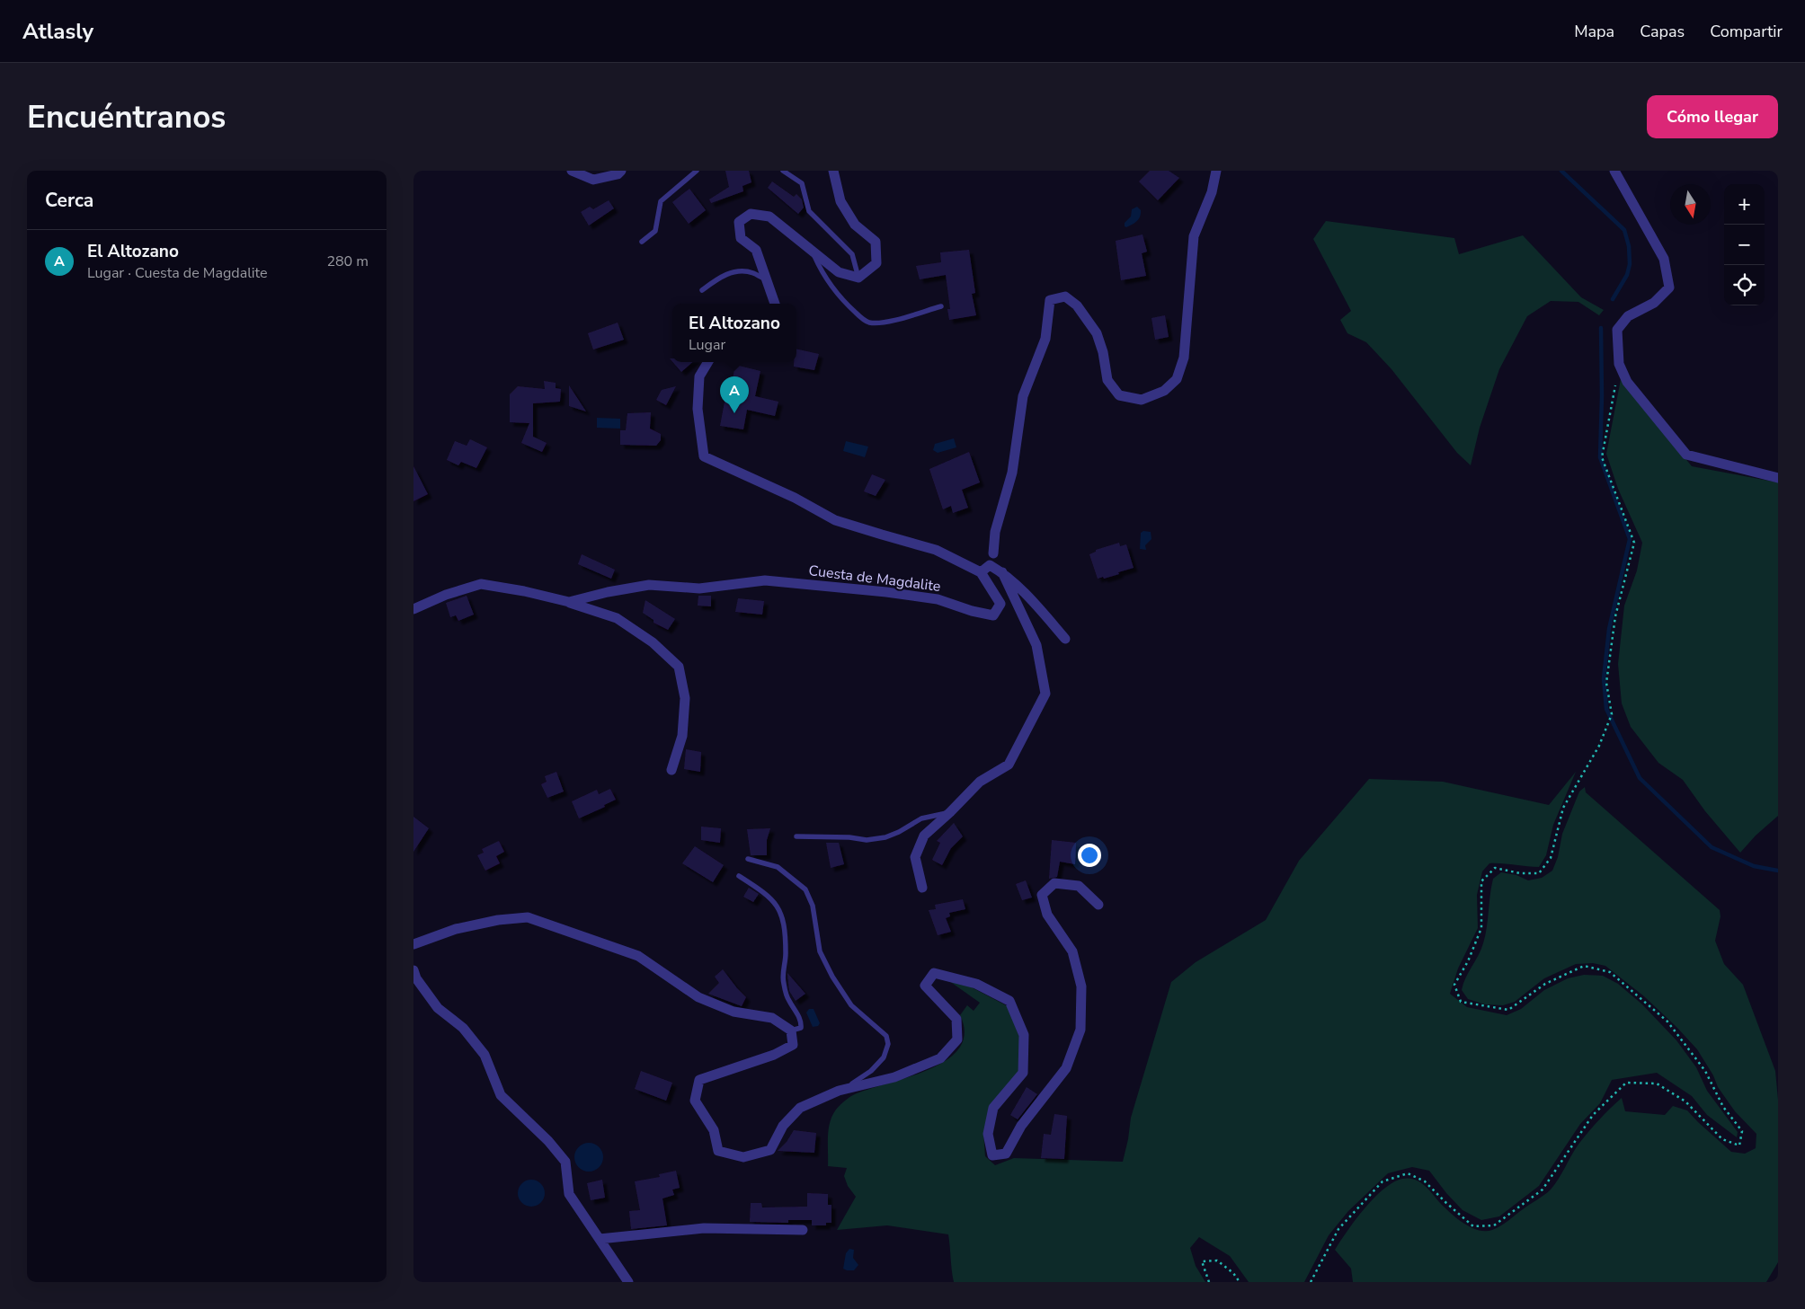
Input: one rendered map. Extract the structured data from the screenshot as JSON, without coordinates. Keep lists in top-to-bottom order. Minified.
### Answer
{"streets":{"street":["Cuesta de Magdalite"]},"north":"bottom","page":{"header":"Atlasly","nav":["Mapa","Capas","Compartir"],"buttons":"Cómo llegar","title":"Encuéntranos","heading":"Cerca","map_buttons":["+","−"],"list":[{"mark":"A","name":"El Altozano","note":"Lugar · Cuesta de Magdalite","value":"280 m"}],"popup":["El Altozano","Lugar"],"pins":"A"}}
